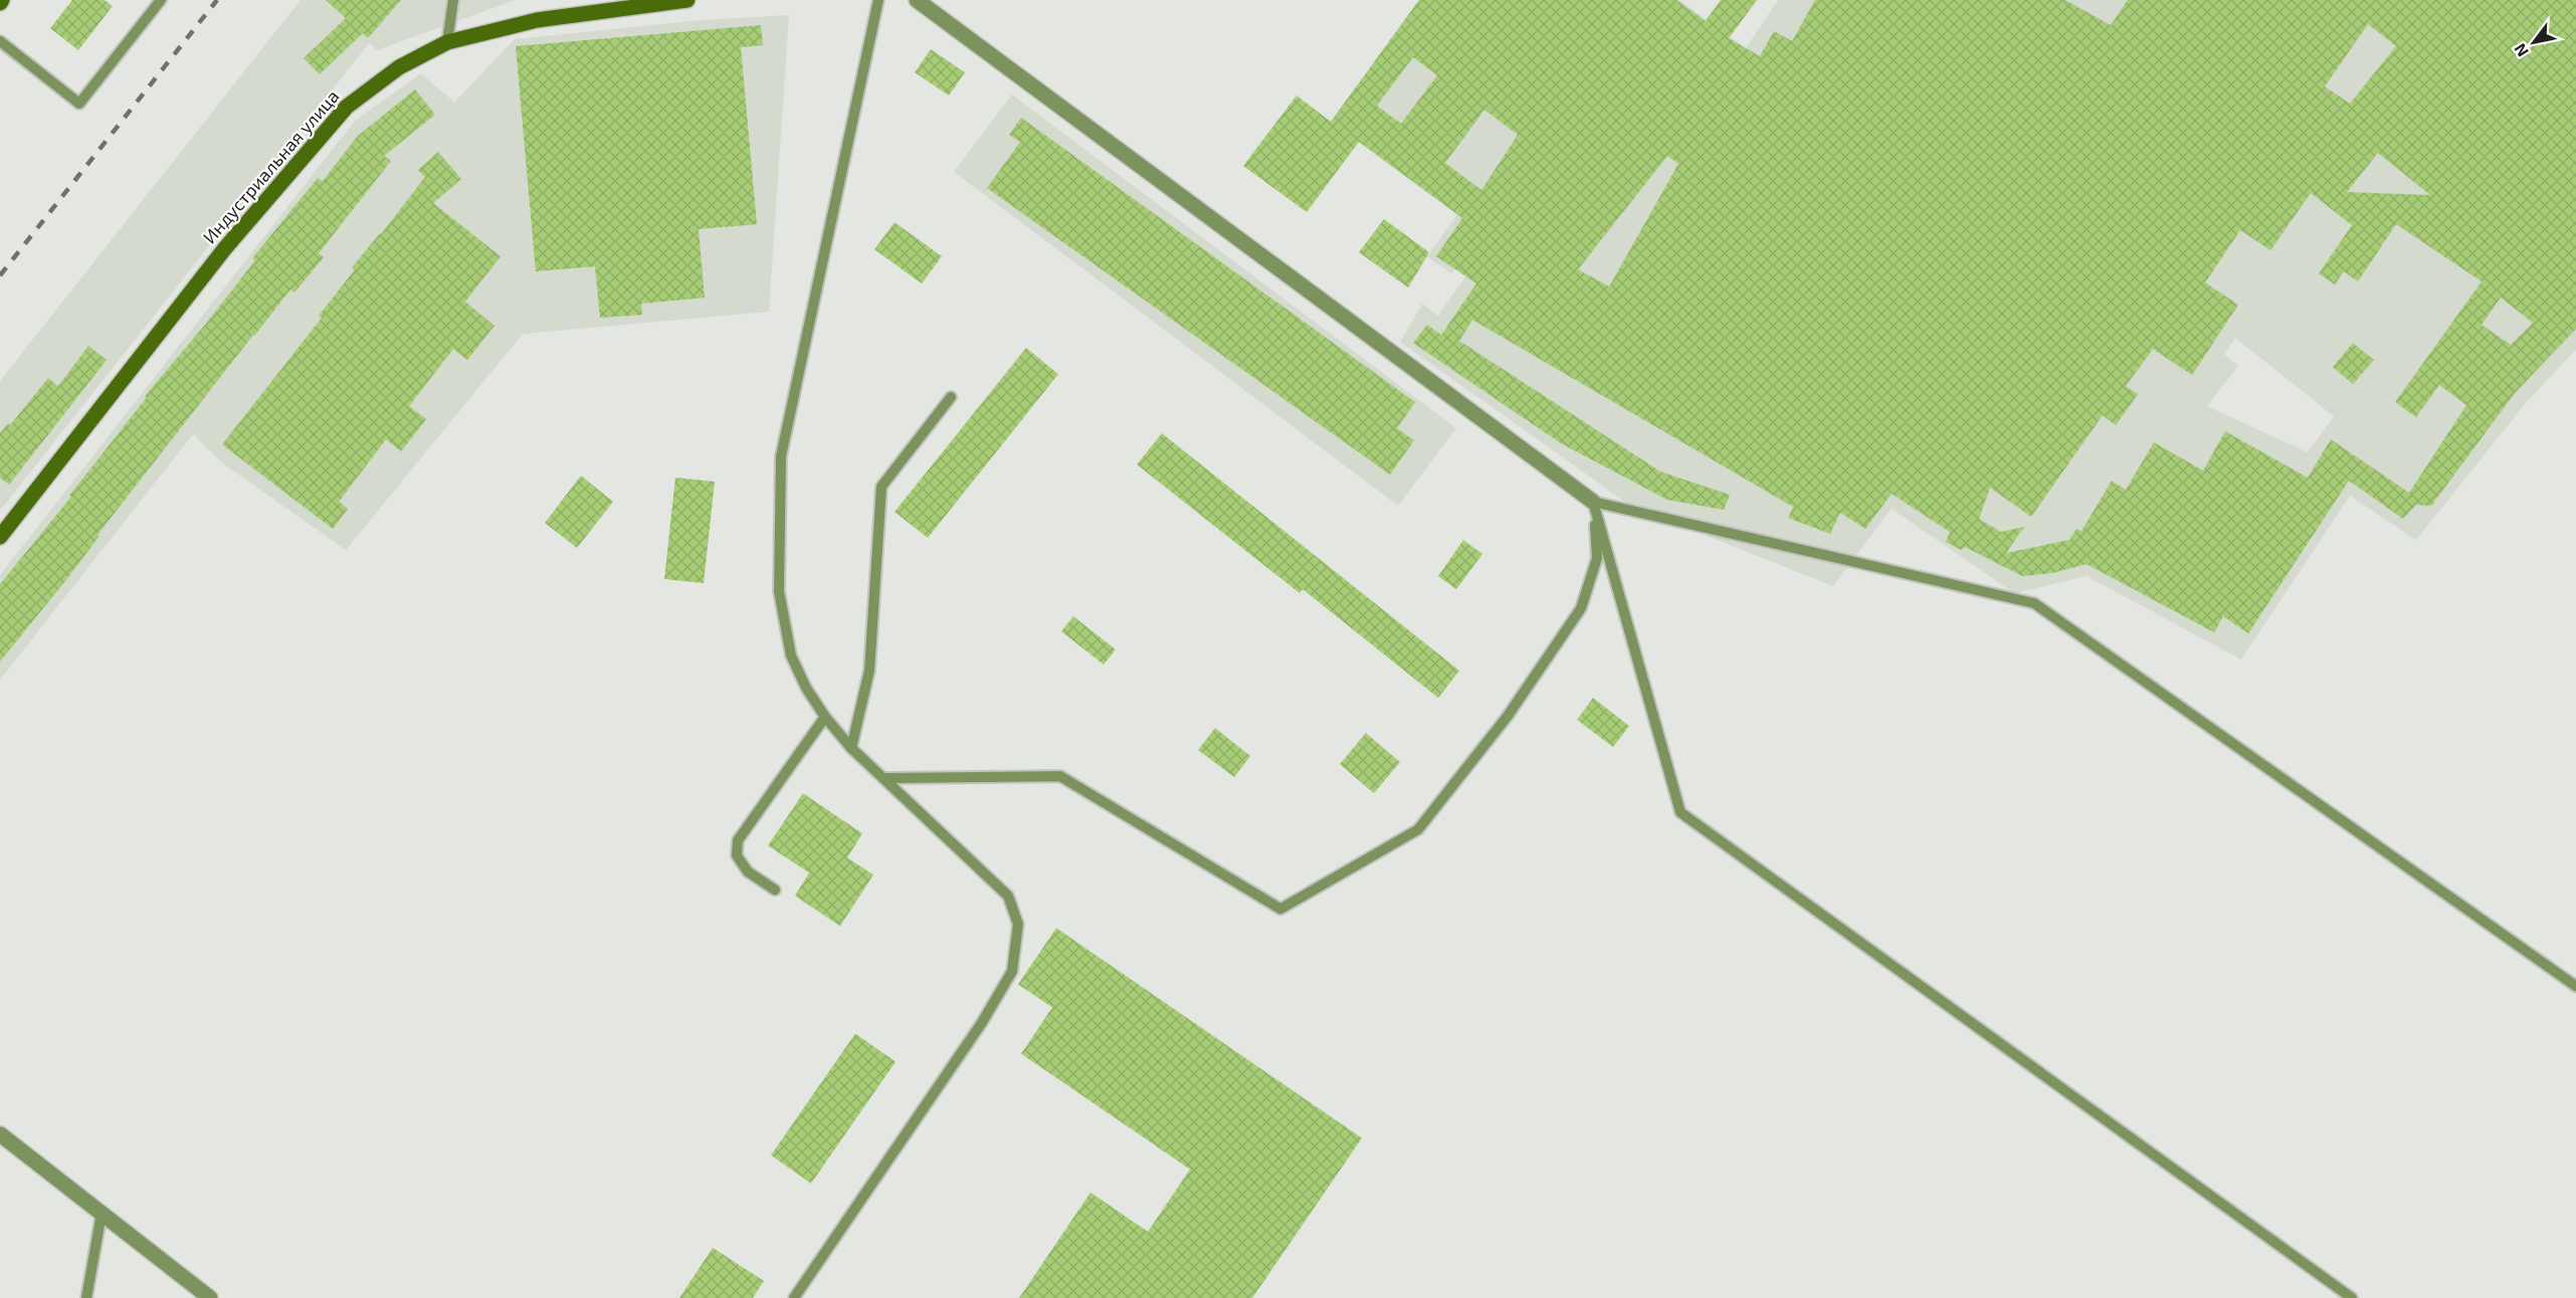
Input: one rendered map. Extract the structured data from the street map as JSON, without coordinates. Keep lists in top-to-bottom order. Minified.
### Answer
{"streets":{"street":["Индустриальная улица"]},"north":"bottom left"}
